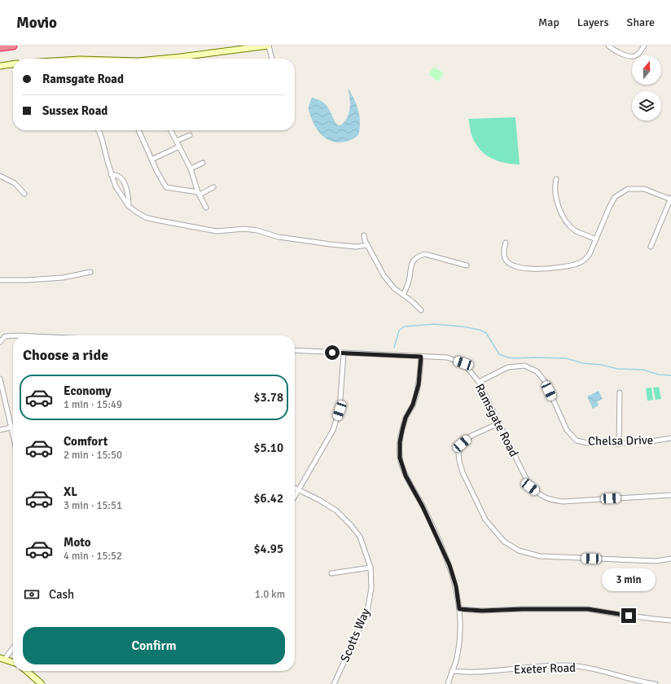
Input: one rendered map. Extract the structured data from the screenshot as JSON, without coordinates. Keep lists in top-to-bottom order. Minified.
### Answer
{"streets":{"street":["Ramsgate Road","Chelsa Drive","Scotts Way","Exeter Road"]},"crossings":[["Ramsgate Road","Chelsa Drive"]],"north":"top","page":{"header":"Movio","nav":["Map","Layers","Share"],"banner":["Ramsgate Road","Sussex Road"],"heading":"Choose a ride","list":[{"name":"Economy","note":"1 min · 15:49","value":"$3.78"},{"name":"Comfort","note":"2 min · 15:50","value":"$5.10"},{"name":"XL","note":"3 min · 15:51","value":"$6.42"},{"name":"Moto","note":"4 min · 15:52","value":"$4.95"}],"bubble":"3 min","pay":["Cash","1.0 km"],"buttons":"Confirm"}}
